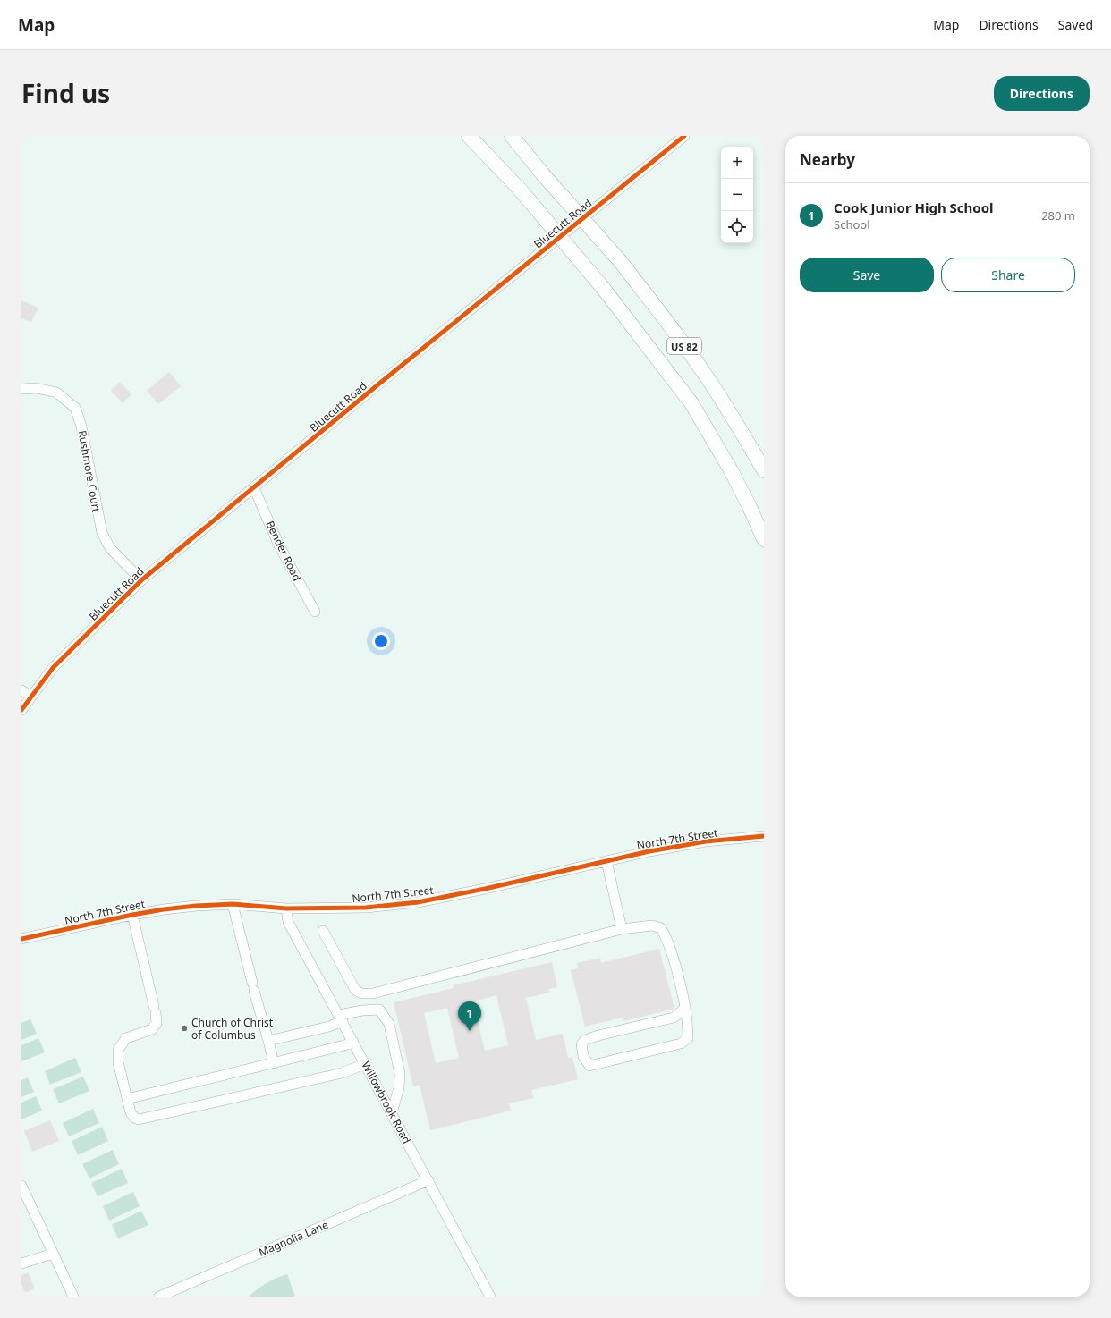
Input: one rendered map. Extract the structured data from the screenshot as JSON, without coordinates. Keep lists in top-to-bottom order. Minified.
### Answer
{"streets":{"highway":["US 82"],"street":["Bluecutt Road","Rushmore Court","Bender Road","North 7th Street","Willowbrook Road","Magnolia Lane"]},"crossings":[["Bluecutt Road","Rushmore Court"],["Bluecutt Road","Bender Road"],["North 7th Street","Willowbrook Road"],["Willowbrook Road","Magnolia Lane"]],"places":["Church of Christ of Columbus"],"page":{"header":"Map","nav":["Map","Directions","Saved"],"title":"Find us","buttons":["Directions",["Save","Share"]],"heading":"Nearby","map_buttons":["+","−"],"list":[{"mark":"1","name":"Cook Junior High School","note":"School","value":"280 m"}],"pins":"1"}}
